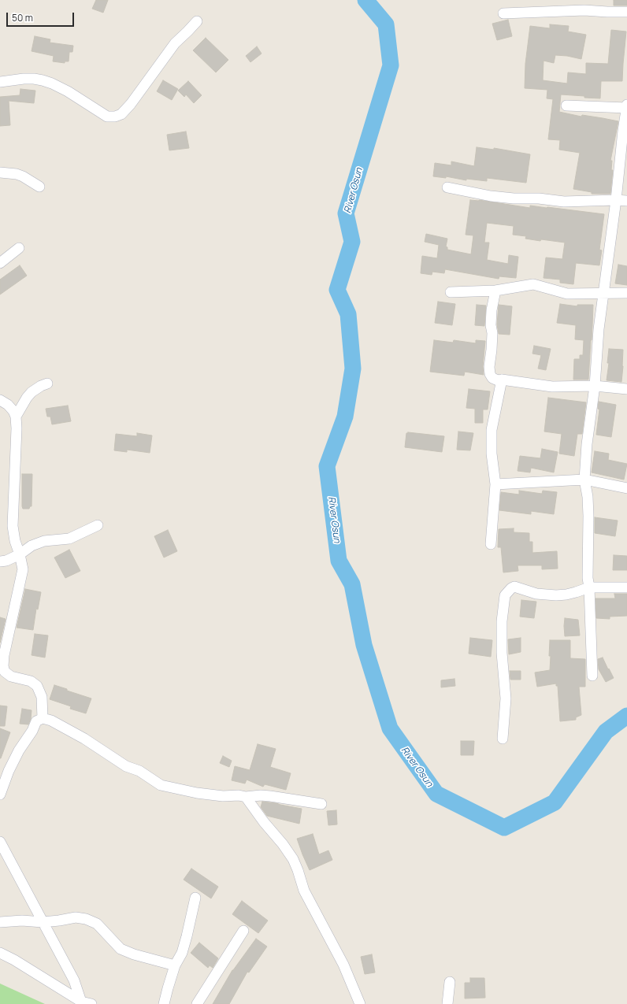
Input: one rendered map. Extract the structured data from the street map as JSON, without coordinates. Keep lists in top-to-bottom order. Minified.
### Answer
{"water":["River Osun"],"scale_bar":"50 m"}
